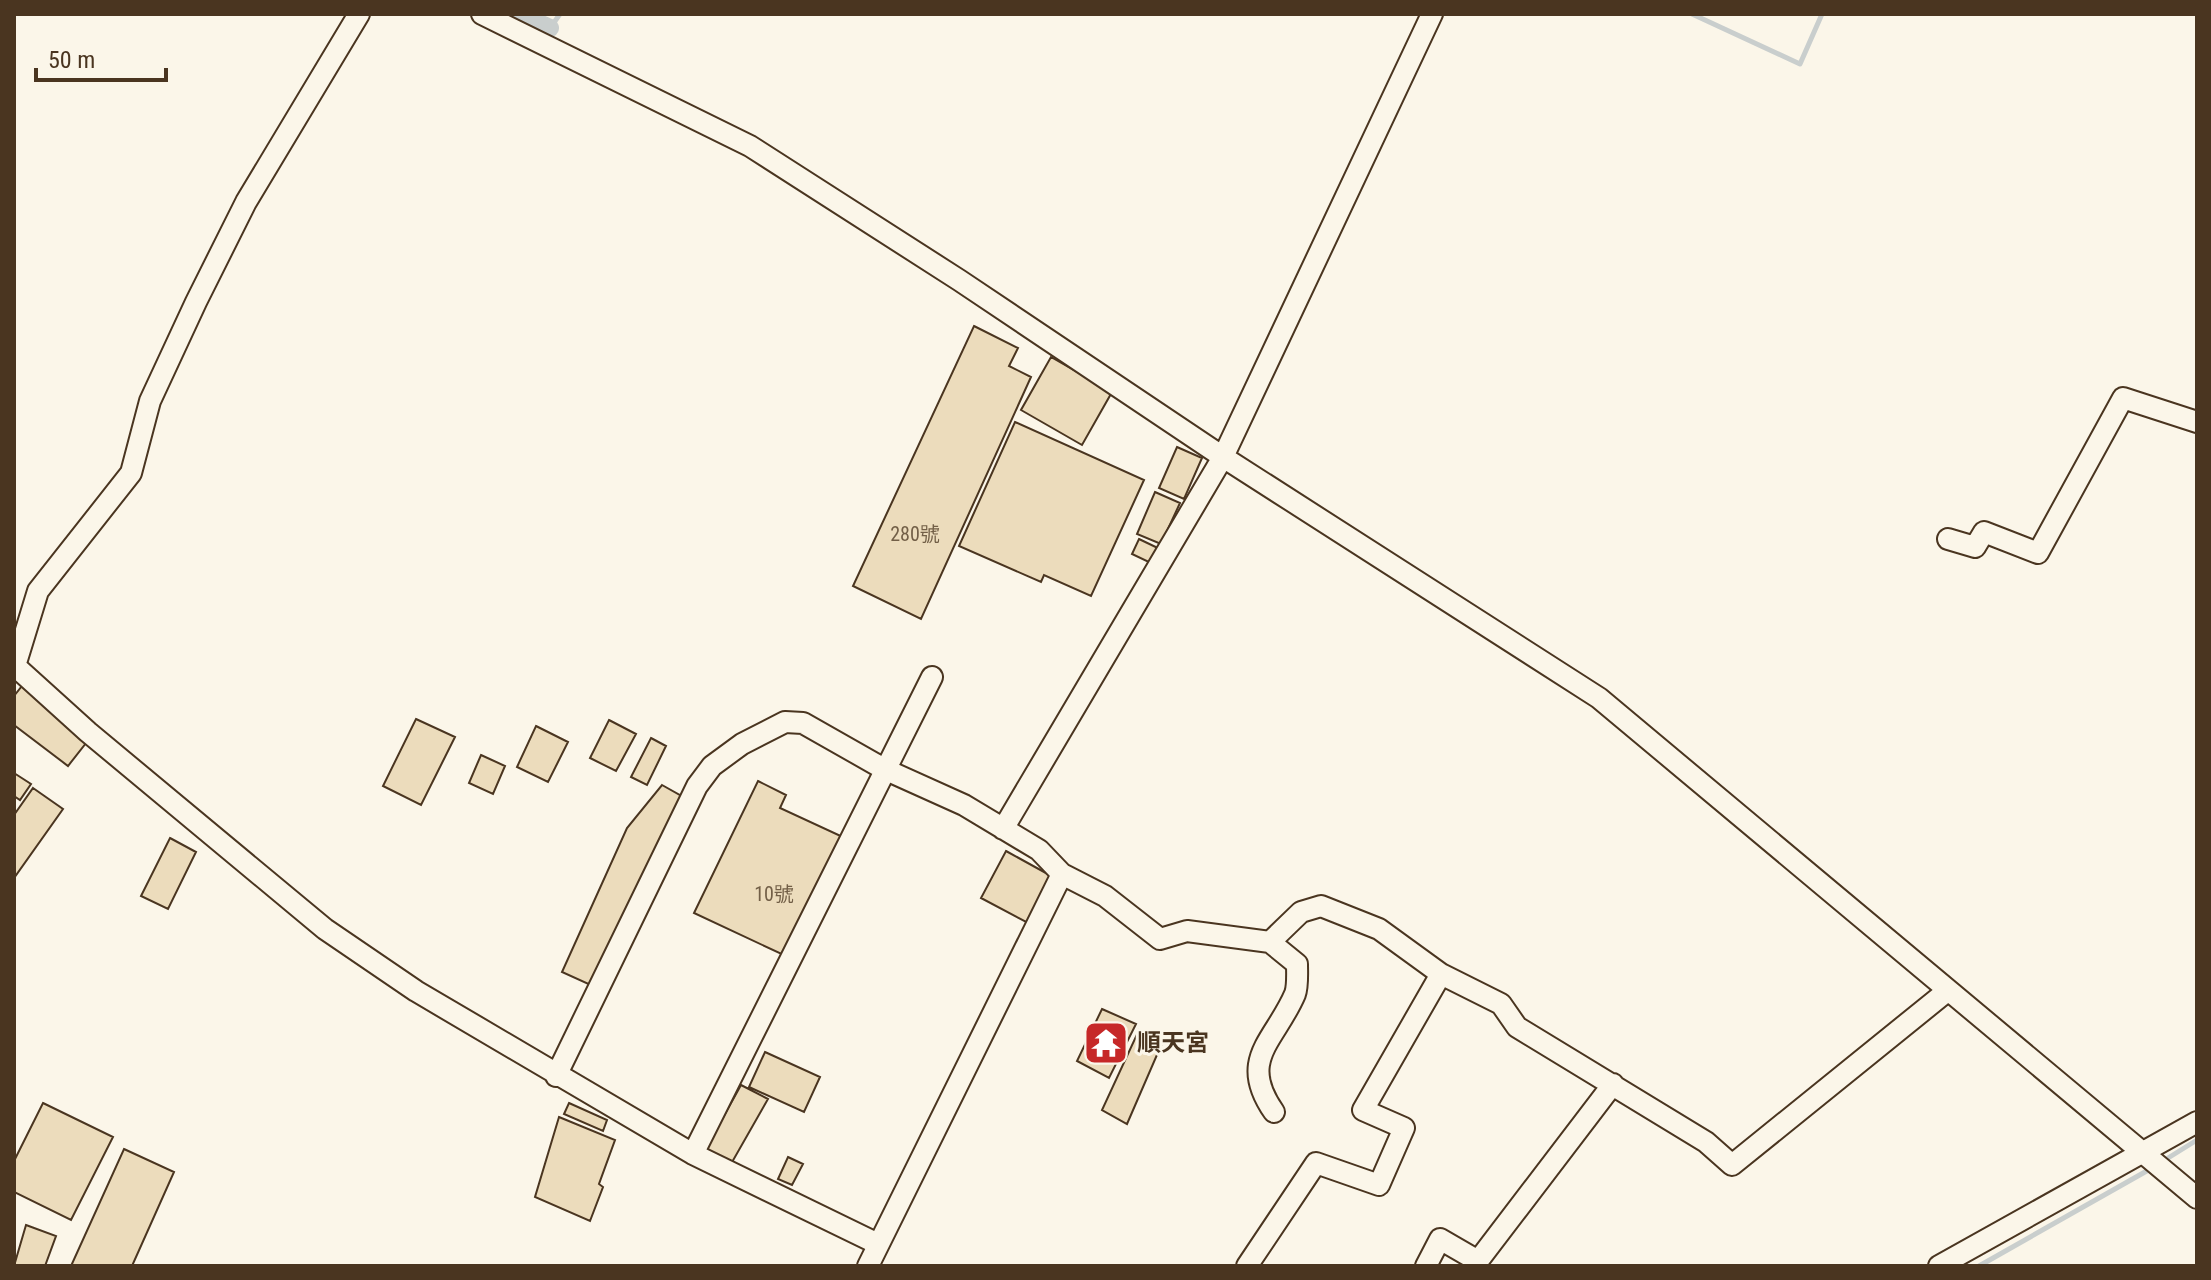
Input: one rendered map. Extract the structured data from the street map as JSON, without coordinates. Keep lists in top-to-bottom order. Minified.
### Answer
{"places":{"temple":["順天宮"]},"house_numbers":["280號","10號"],"scale_bar":"50 m"}
